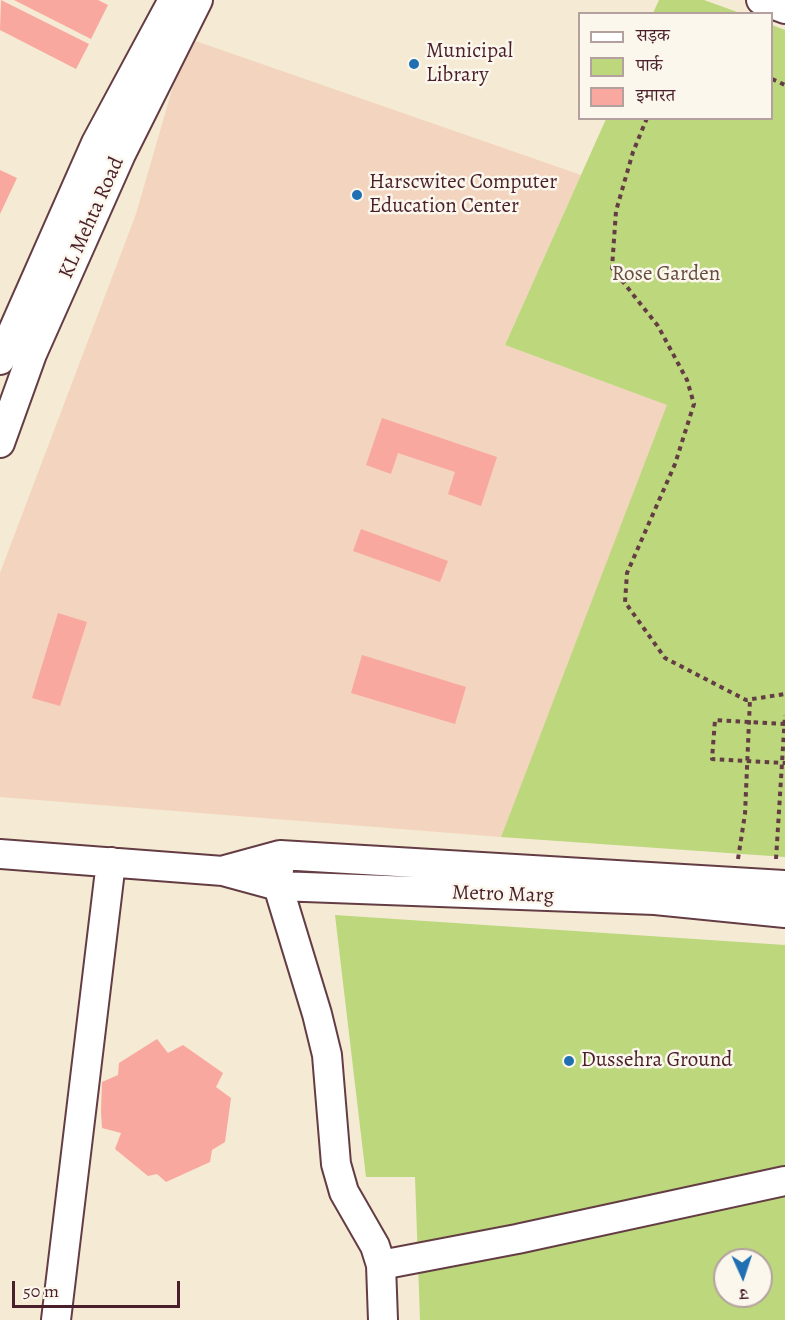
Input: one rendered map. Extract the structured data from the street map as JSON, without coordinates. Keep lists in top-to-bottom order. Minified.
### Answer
{"streets":{"street":["KL Mehta Road","Metro Marg"]},"parks":["Rose Garden"],"places":["Municipal Library","Harscwitec Computer Education Center","Dussehra Ground"],"legend":["सड़क","पार्क","इमारत"],"scale_bar":"50 m","north":"bottom"}
